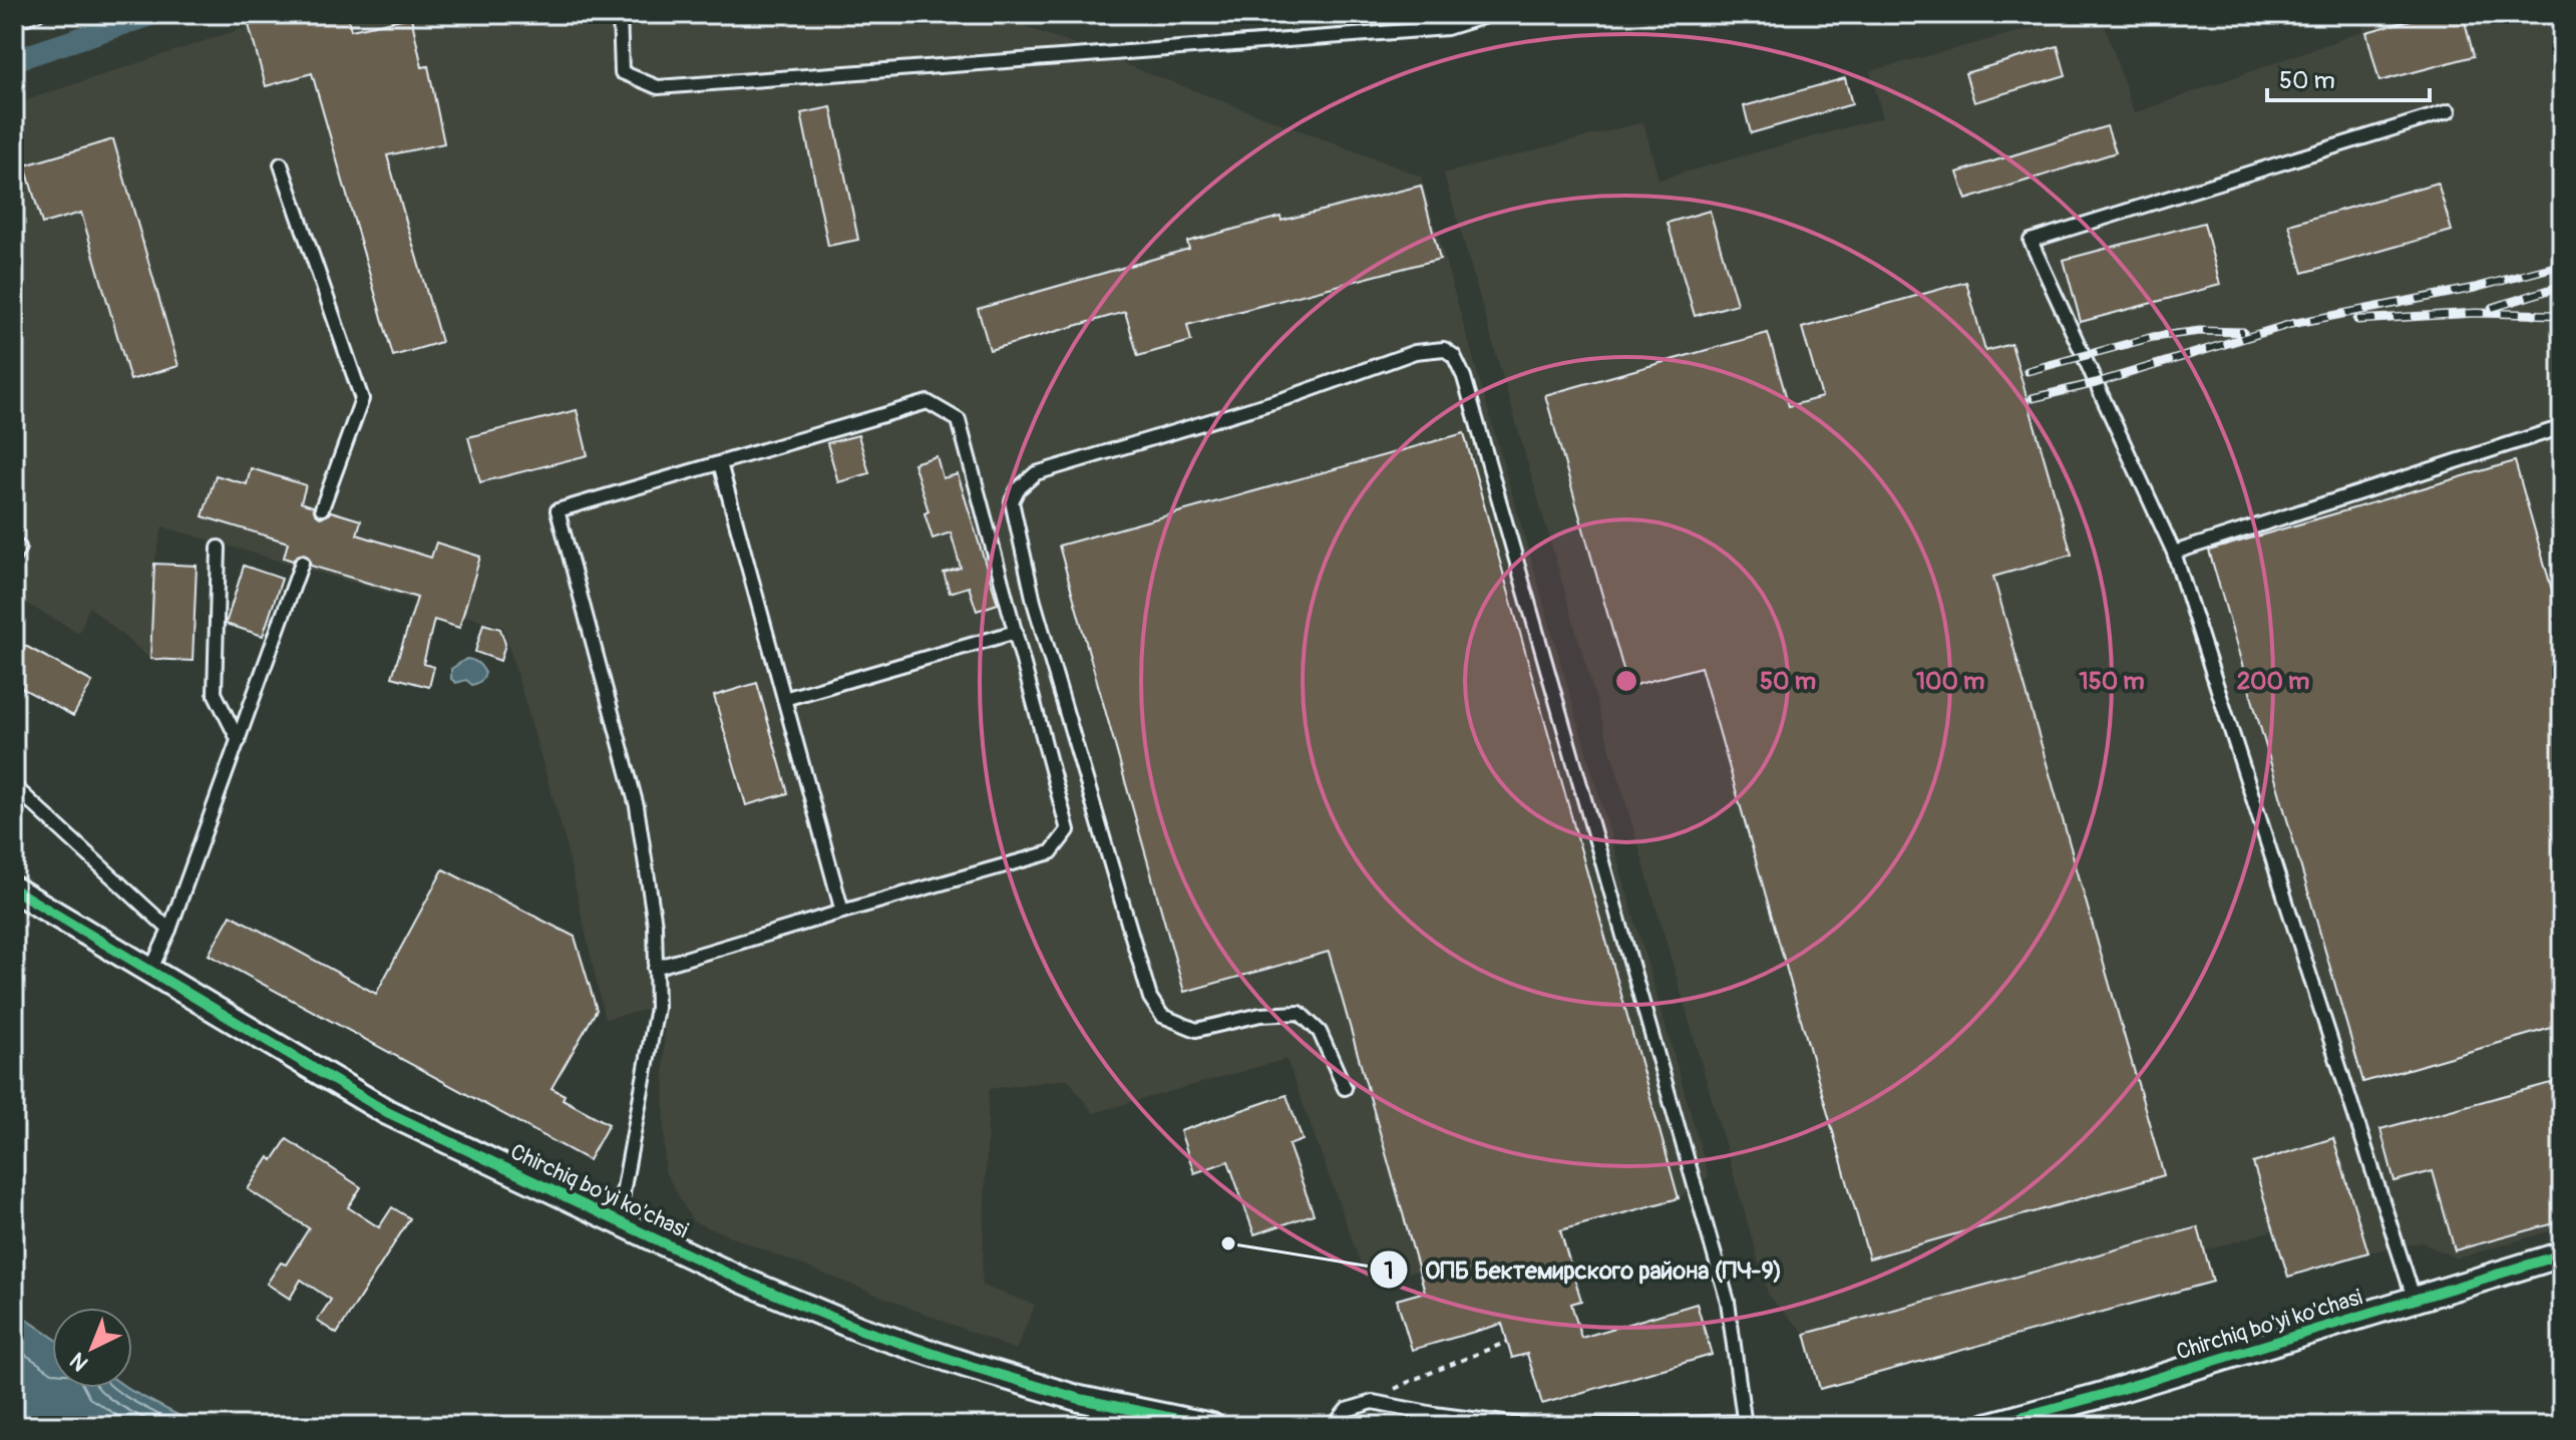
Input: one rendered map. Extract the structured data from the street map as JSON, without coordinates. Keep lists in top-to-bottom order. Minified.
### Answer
{"streets":{"street":["Chirchiq bo'yi ko'chasi"]},"places":["ОПБ Бектемирского района (ПЧ-9)"],"scale_bar":"50 m","north":"bottom left","rings":["50 m","100 m","150 m","200 m"]}
